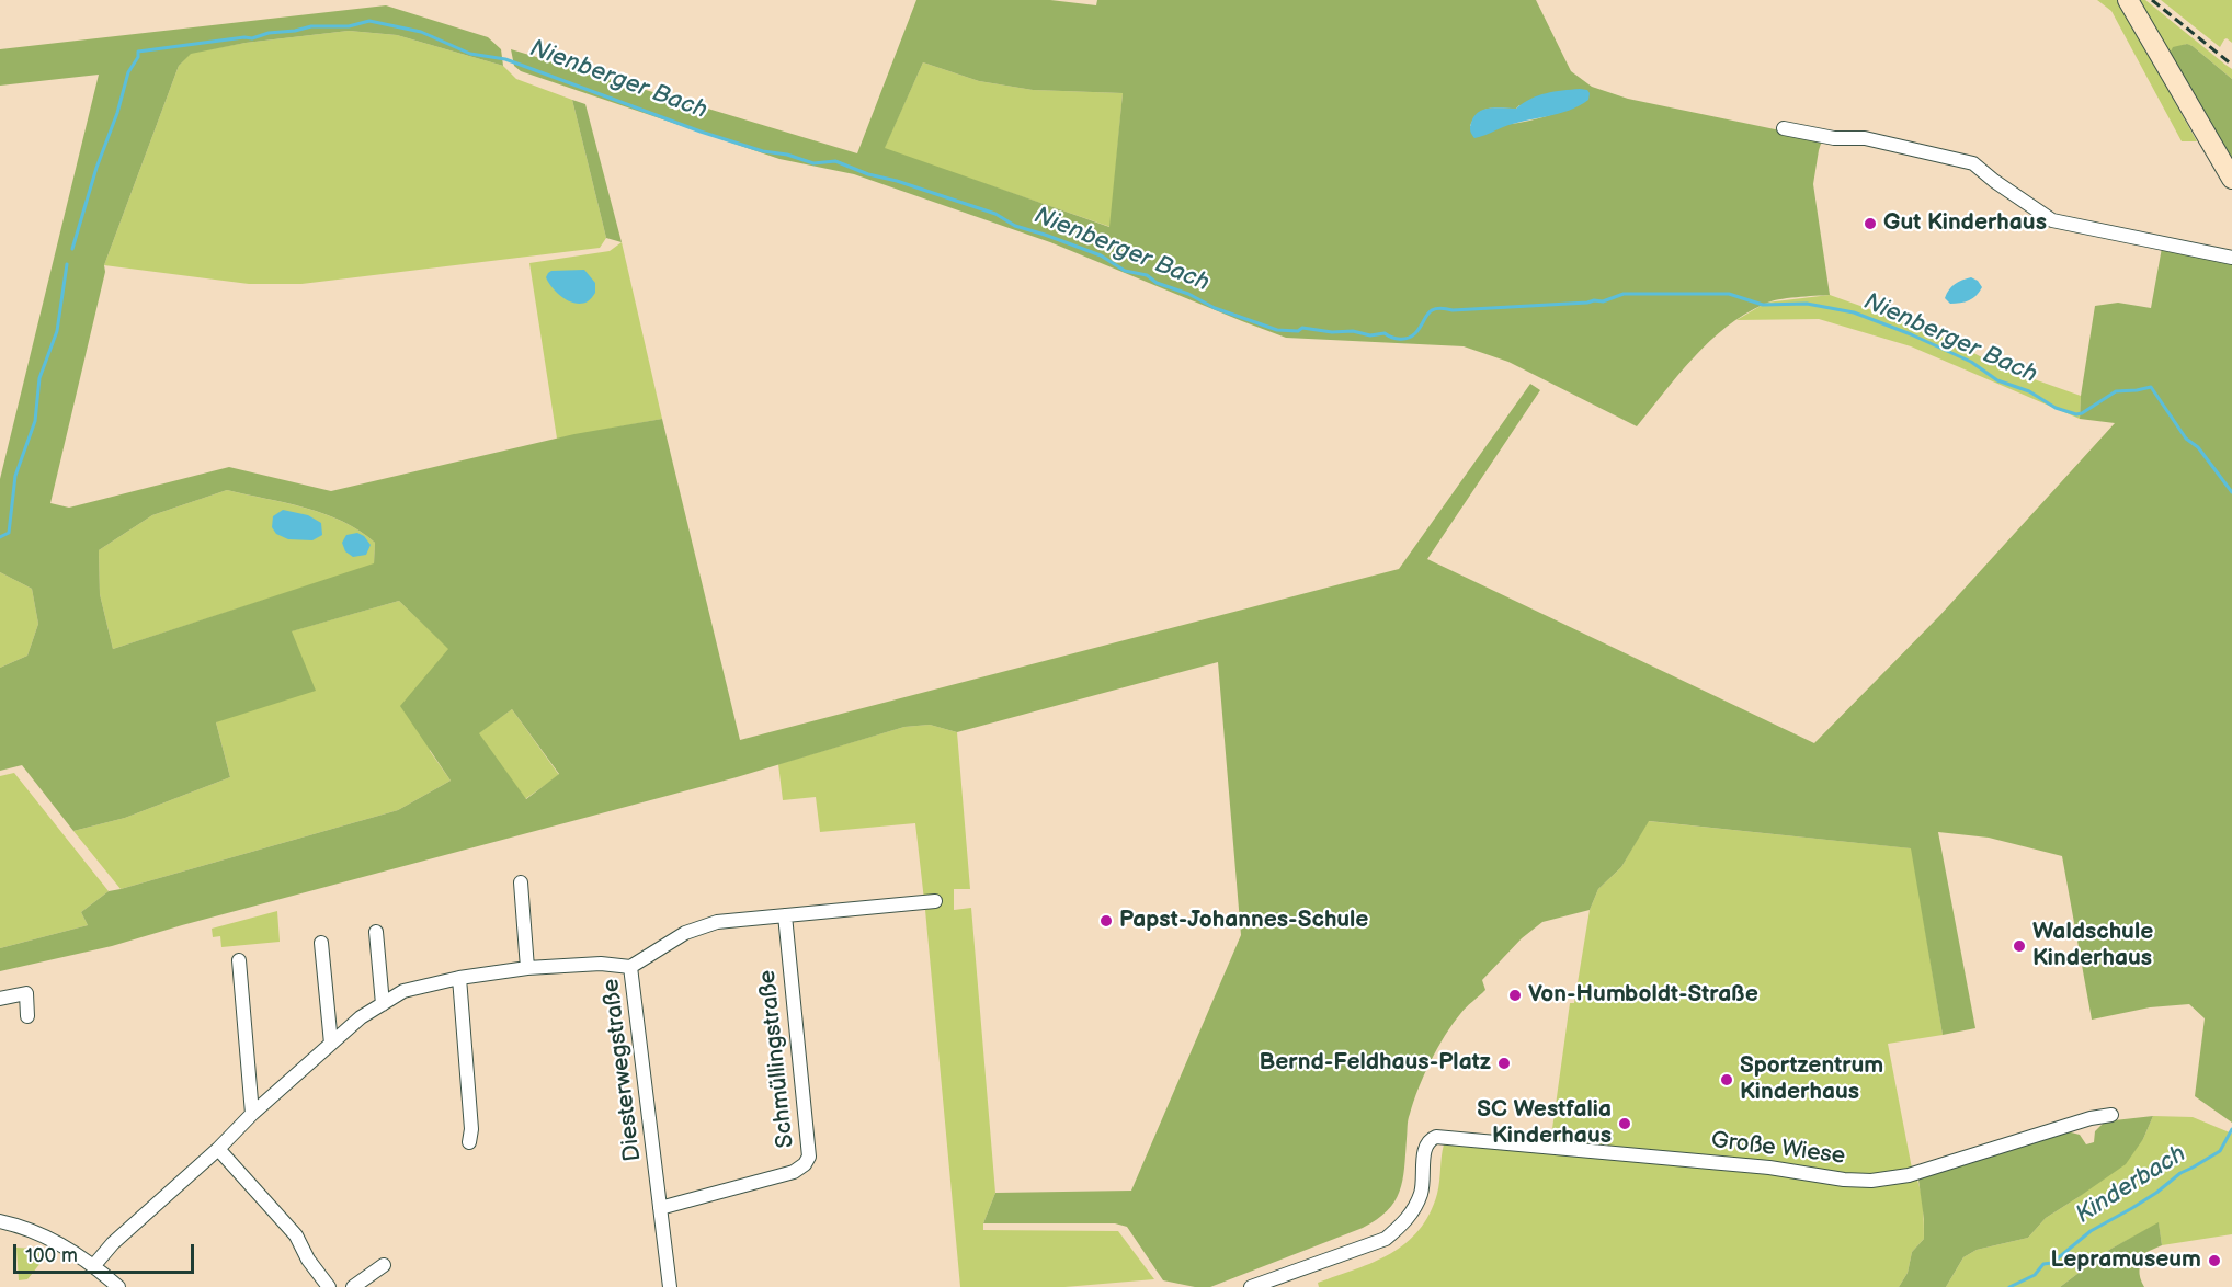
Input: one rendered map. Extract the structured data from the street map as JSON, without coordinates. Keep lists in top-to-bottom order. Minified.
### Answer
{"streets":{"street":["Schmüllingstraße","Diesterwegstraße","Große Wiese"]},"crossings":[["Schmüllingstraße","Diesterwegstraße"]],"water":["Nienberger Bach","Kinderbach"],"places":["Gut Kinderhaus","Papst-Johannes-Schule","Waldschule Kinderhaus","Von-Humboldt-Straße","Bernd-Feldhaus-Platz","Sportzentrum Kinderhaus","SC Westfalia Kinderhaus","Lepramuseum"],"scale_bar":"100 m"}
